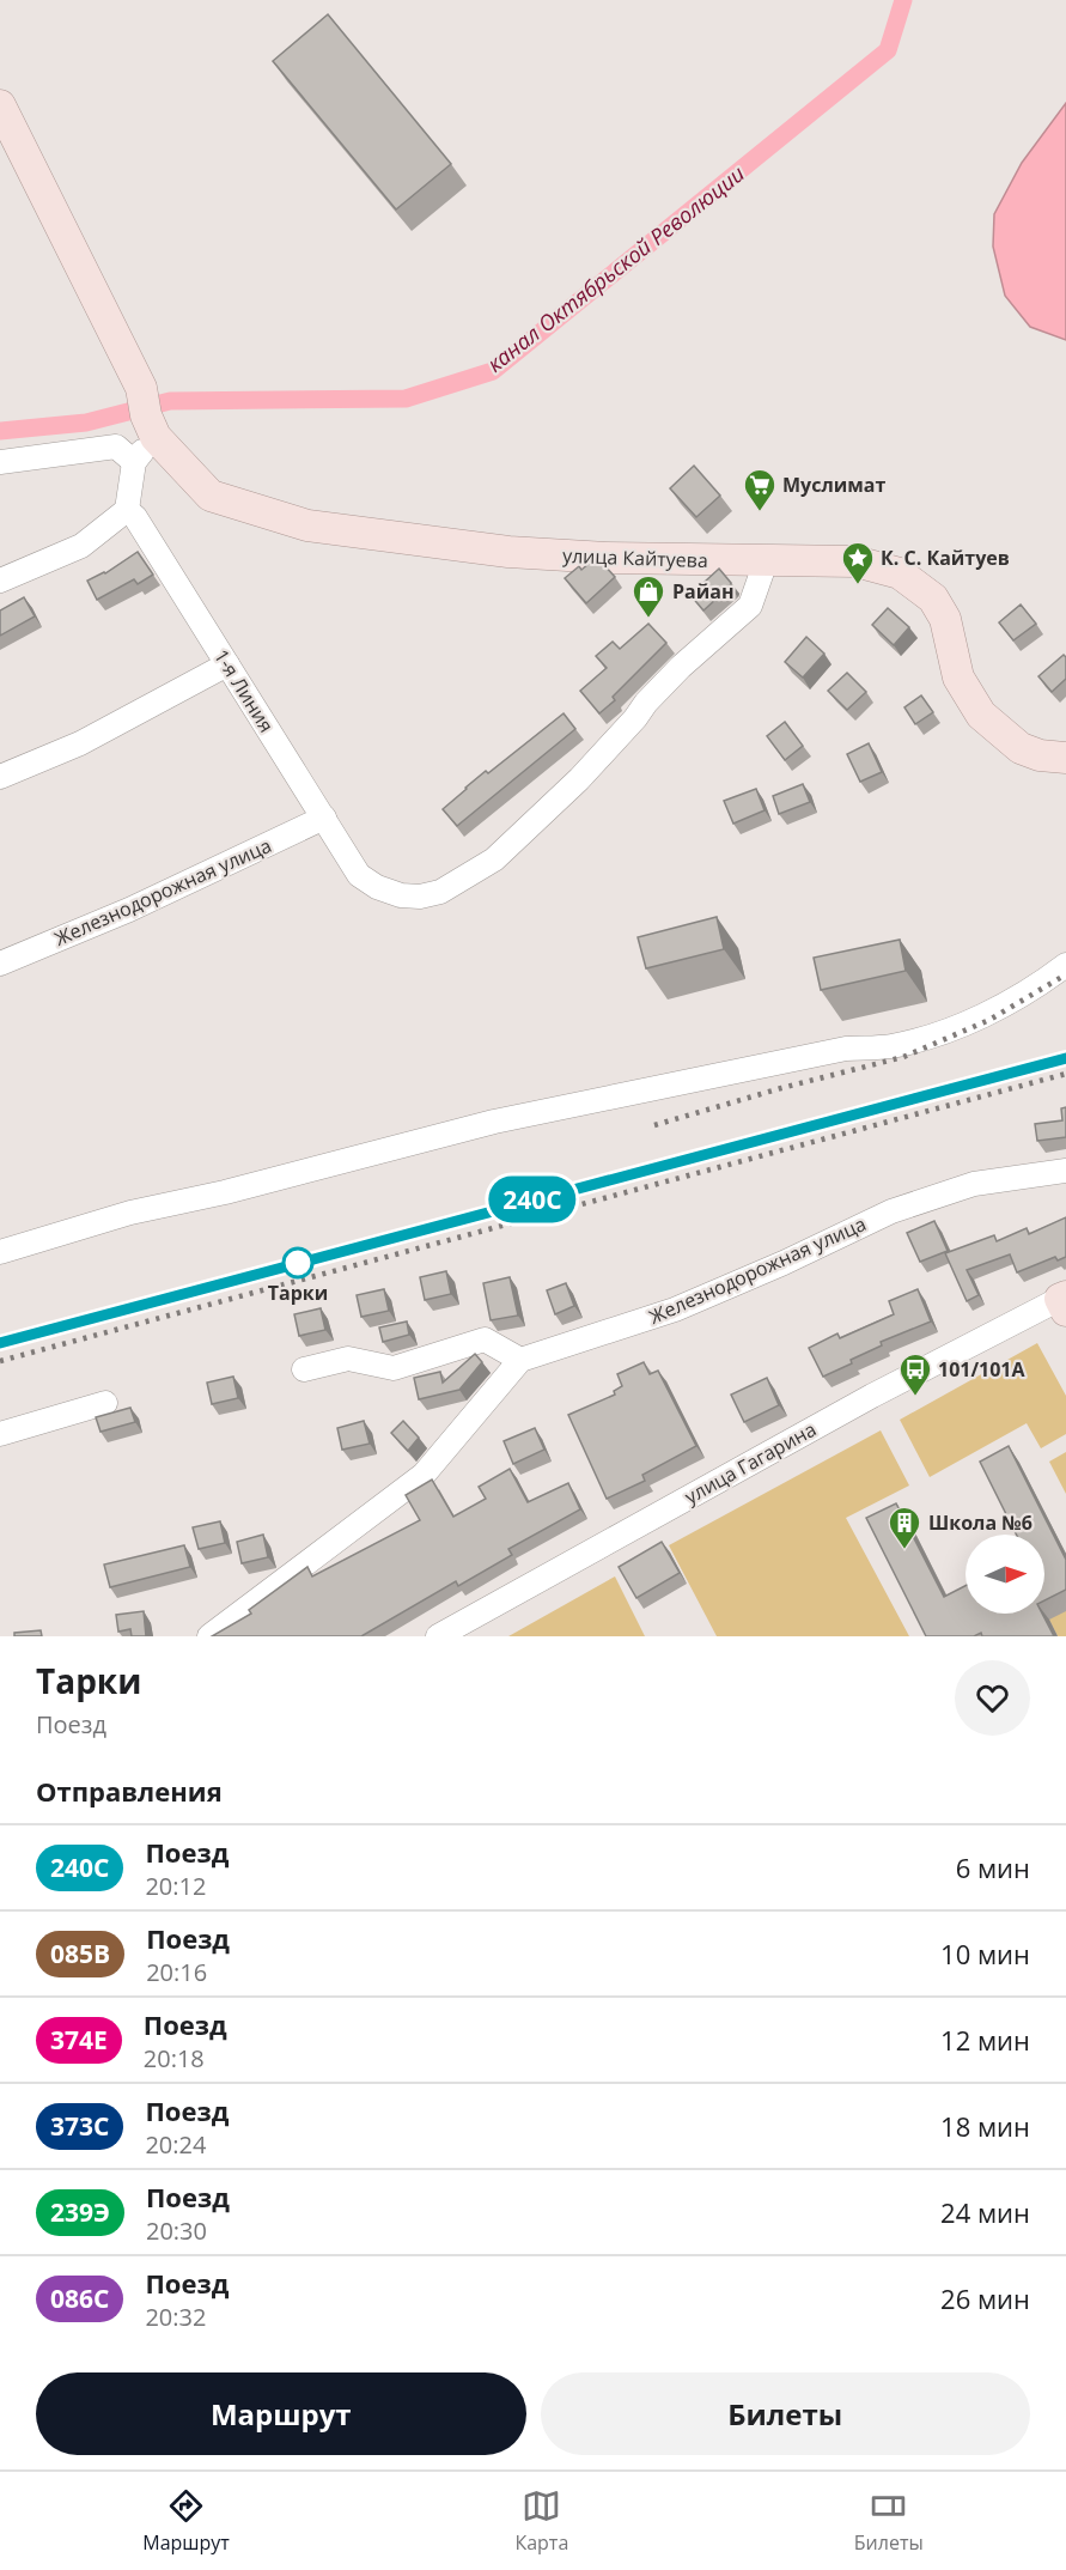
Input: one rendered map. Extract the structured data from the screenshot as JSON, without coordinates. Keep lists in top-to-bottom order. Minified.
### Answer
{"streets":{"main road":["улица Кайтуева"],"street":["1-я Линия","Железнодорожная улица","улица Гагарина"]},"crossings":[["улица Кайтуева","1-я Линия"],["1-я Линия","Железнодорожная улица"]],"water":["канал Октябрьской Революции"],"places":{"supermarket":["Муслимат"],"place":["К. С. Кайтуев"],"shop":["Райан"],"other":["Тарки"],"bus stop":["101/101А"],"building":["Школа №6"]},"north":"right","page":{"on_map":"240С","heading":[["Тарки","Поезд"],"Отправления"],"list":[{"mark":"240С","name":"Поезд","note":"20:12","value":"6 мин"},{"mark":"085В","name":"Поезд","note":"20:16","value":"10 мин"},{"mark":"374Е","name":"Поезд","note":"20:18","value":"12 мин"},{"mark":"373C","name":"Поезд","note":"20:24","value":"18 мин"},{"mark":"239Э","name":"Поезд","note":"20:30","value":"24 мин"},{"mark":"086С","name":"Поезд","note":"20:32","value":"26 мин"}],"buttons":["Маршрут","Билеты"],"tabs":["Маршрут","Карта","Билеты"]}}
